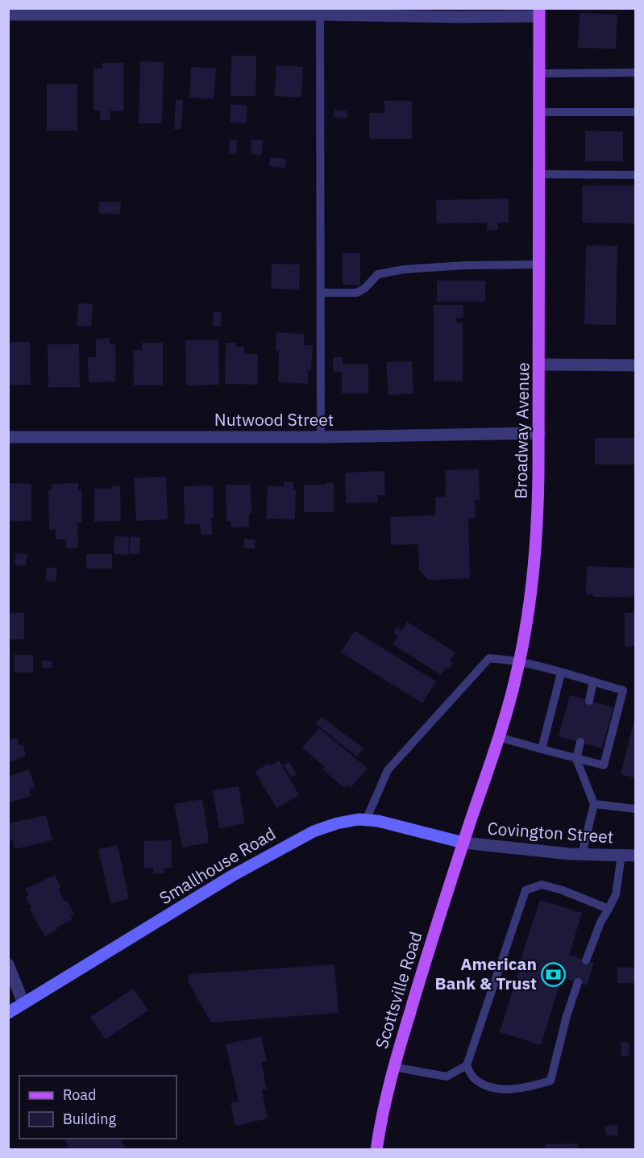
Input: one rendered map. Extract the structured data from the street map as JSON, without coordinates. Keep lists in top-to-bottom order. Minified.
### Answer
{"streets":{"main road":["Broadway Avenue","Scottsville Road"],"street":["Nutwood Street","Covington Street","Smallhouse Road"]},"crossings":[["Nutwood Street","Broadway Avenue"],["Broadway Avenue","Covington Street"],["Broadway Avenue","Smallhouse Road"],["Broadway Avenue","Scottsville Road"],["Covington Street","Smallhouse Road"],["Covington Street","Scottsville Road"],["Smallhouse Road","Scottsville Road"]],"places":{"bank":["American Bank & Trust"]},"legend":["Road","Building"]}
